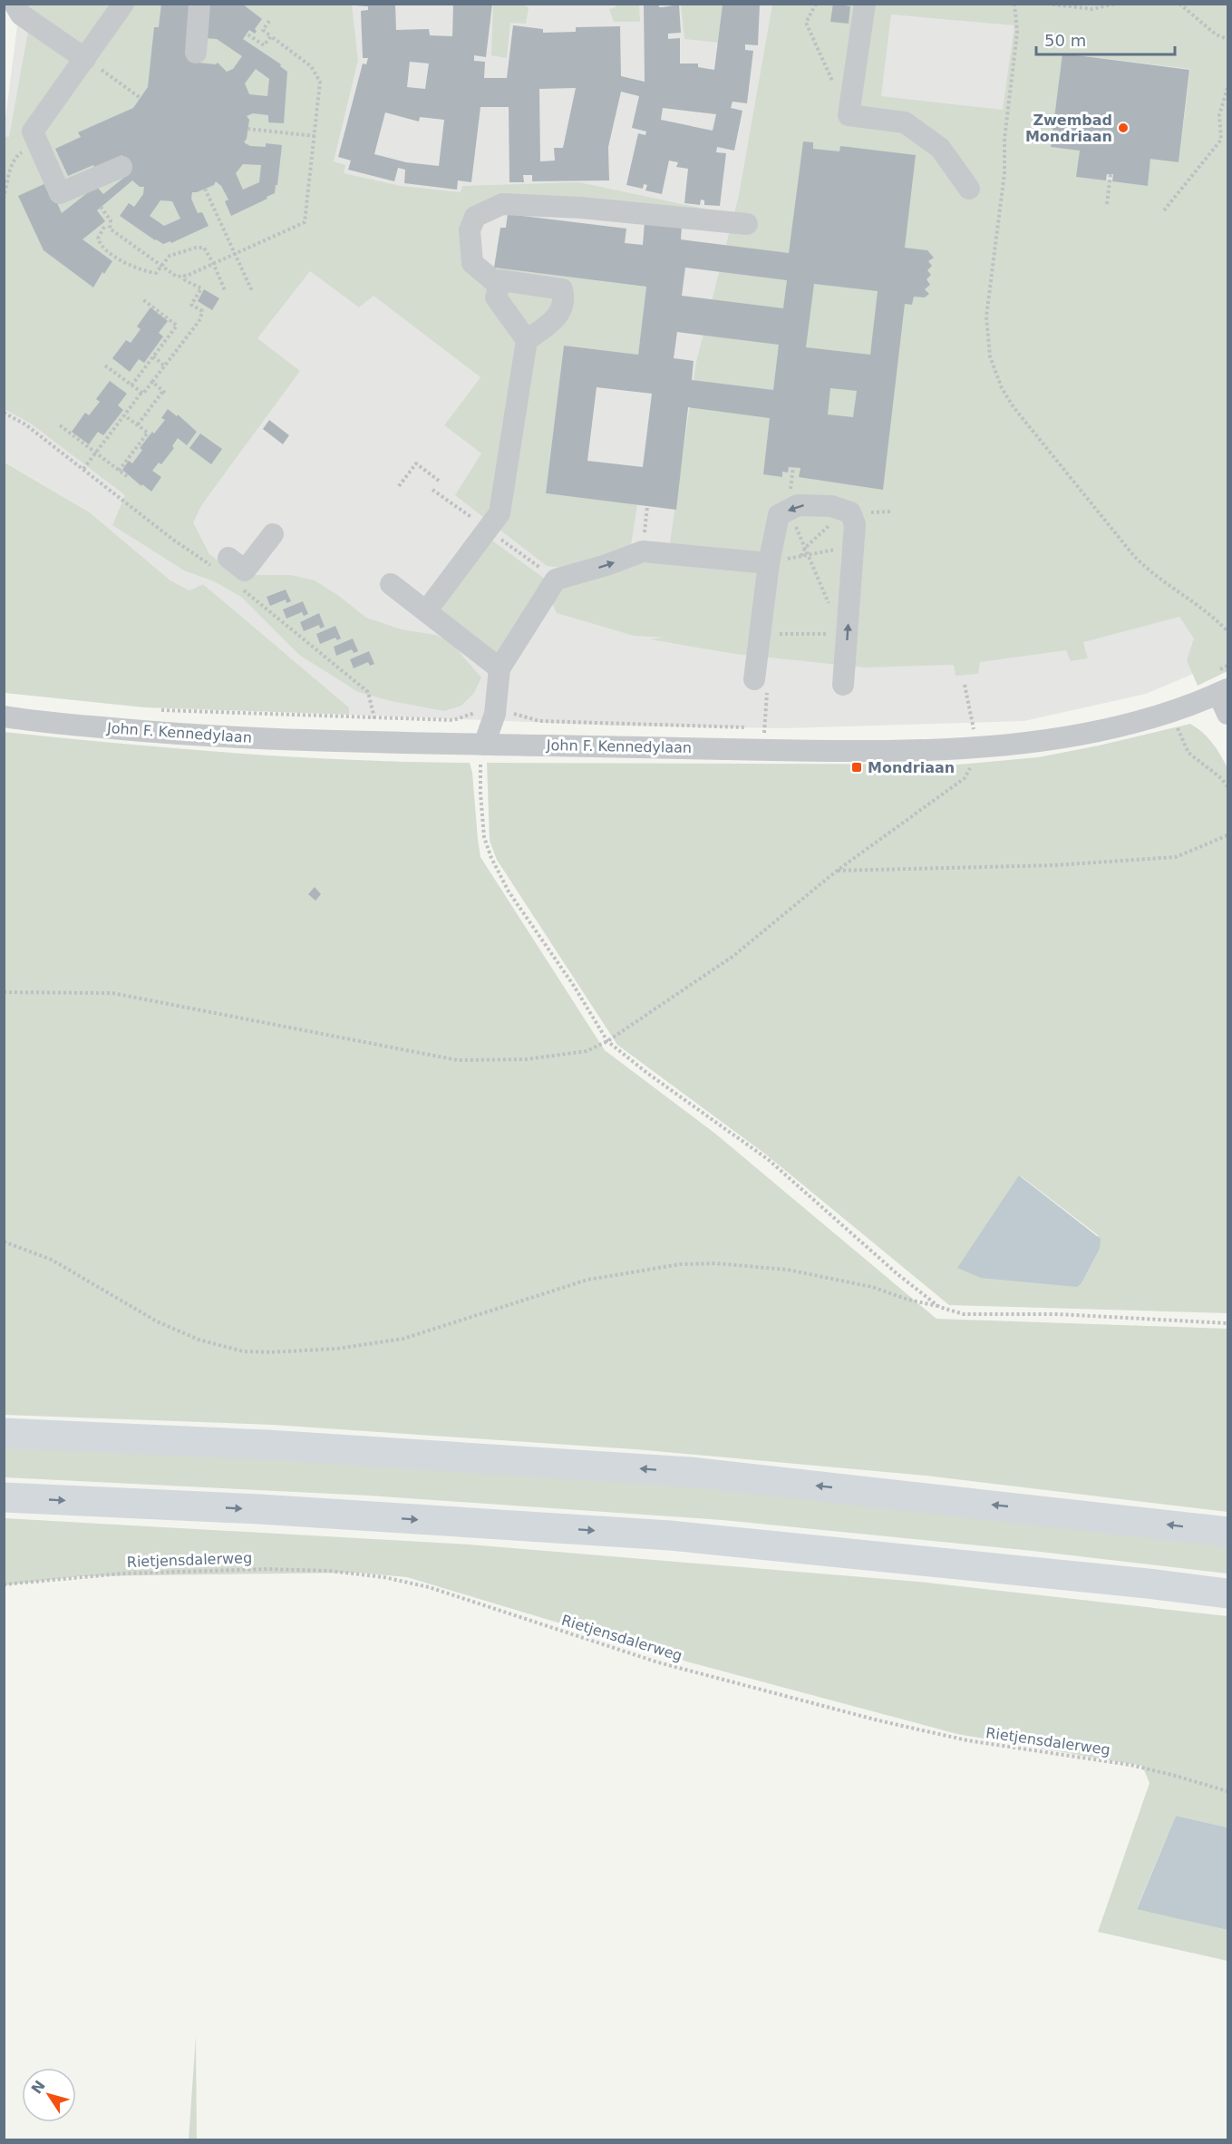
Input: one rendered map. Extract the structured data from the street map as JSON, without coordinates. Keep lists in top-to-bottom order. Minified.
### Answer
{"streets":{"street":["John F. Kennedylaan"],"path":["Rietjensdalerweg"]},"places":{"other":["Zwembad Mondriaan"],"transit":["Mondriaan"]},"scale_bar":"50 m","north":"top left"}
